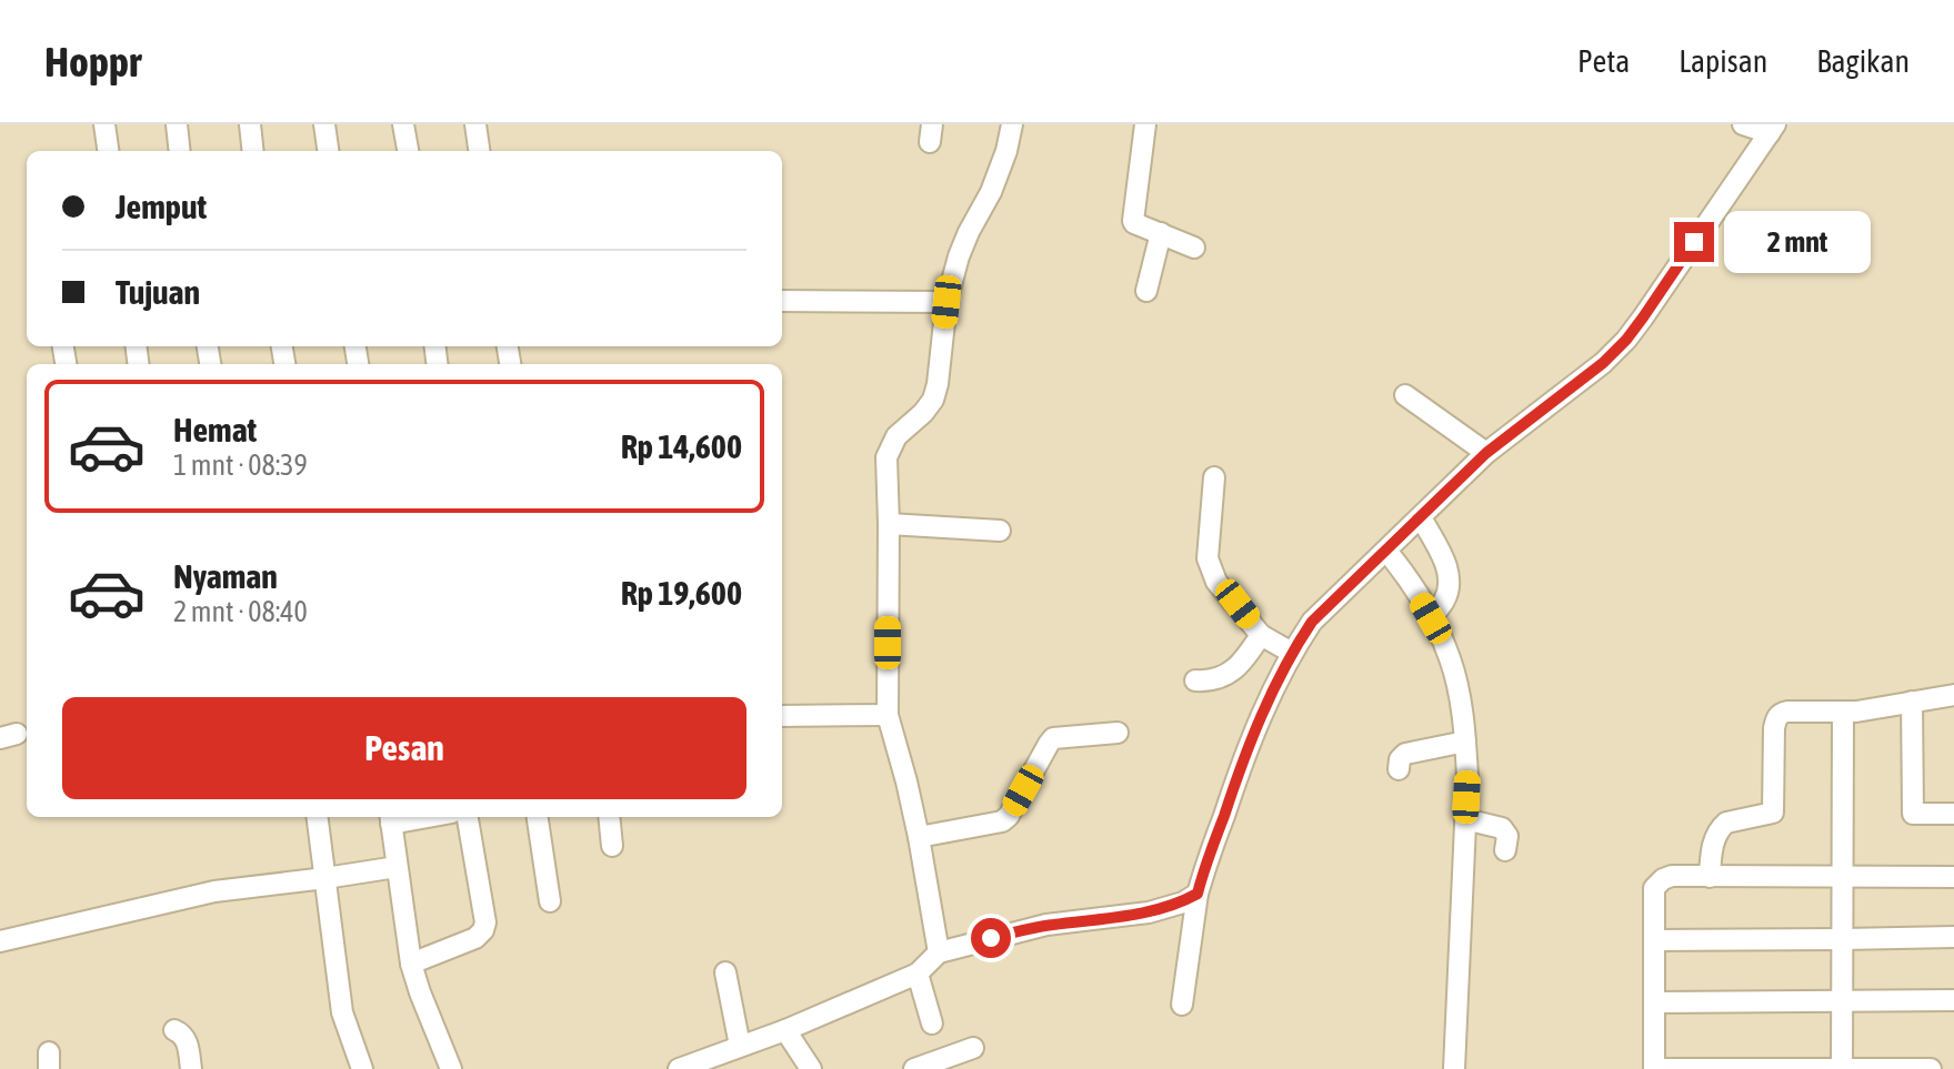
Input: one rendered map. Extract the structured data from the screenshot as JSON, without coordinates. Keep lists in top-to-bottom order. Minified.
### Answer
{"page":{"header":"Hoppr","nav":["Peta","Lapisan","Bagikan"],"banner":["Jemput","Tujuan"],"bubble":"2 mnt","list":[{"name":"Hemat","note":"1 mnt · 08:39","value":"Rp 14,600"},{"name":"Nyaman","note":"2 mnt · 08:40","value":"Rp 19,600"}],"buttons":"Pesan"}}
